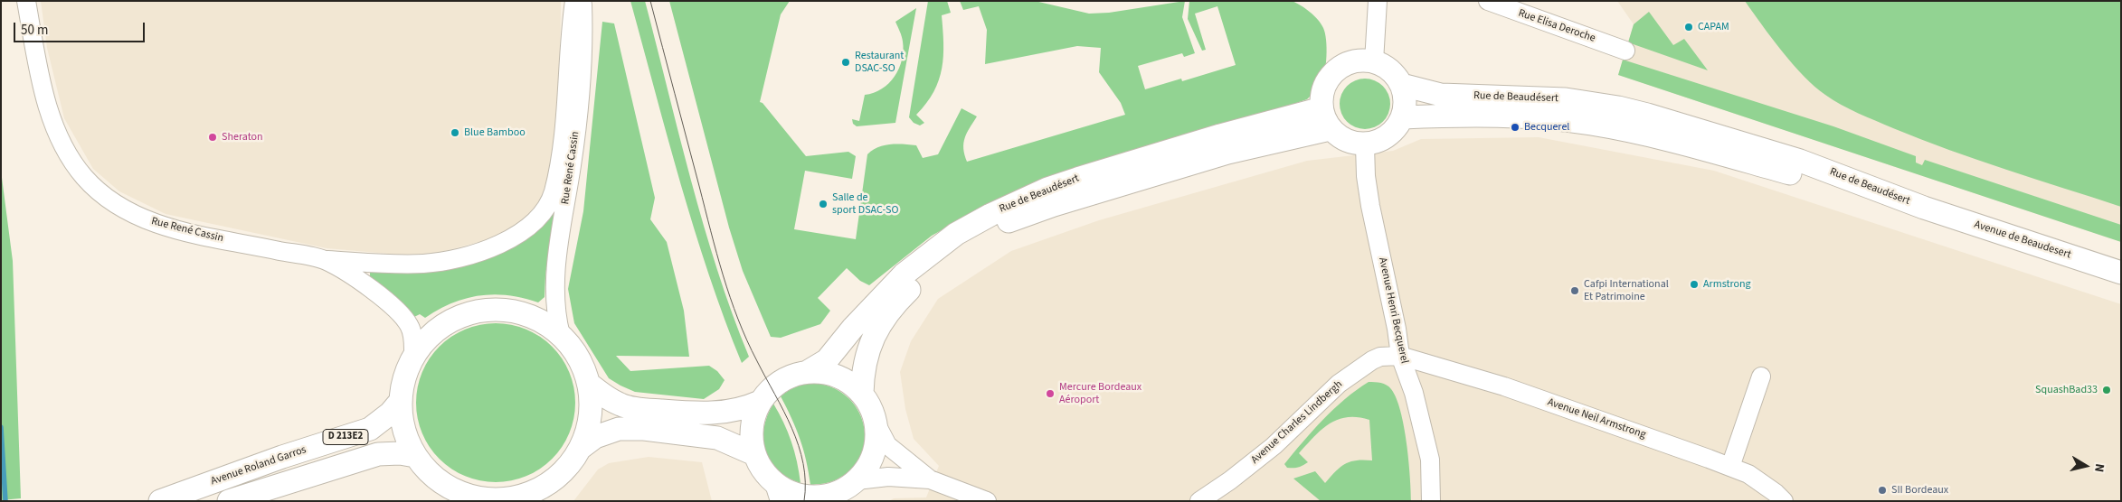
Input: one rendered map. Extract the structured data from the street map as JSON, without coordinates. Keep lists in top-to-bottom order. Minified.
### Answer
{"streets":{"main road":["Rue de Beaudésert","Avenue de Beaudesert","D 213E2","Avenue Roland Garros"],"street":["Rue Elisa Deroche","Rue René Cassin","Avenue Henri Becquerel","Avenue Neil Armstrong","Avenue Charles Lindbergh"]},"crossings":[["Rue de Beaudésert","Avenue de Beaudesert"],["Rue de Beaudésert","Avenue Henri Becquerel"],["Avenue Henri Becquerel","Avenue Neil Armstrong"],["Avenue Henri Becquerel","Avenue Charles Lindbergh"],["Avenue Neil Armstrong","Avenue Charles Lindbergh"]],"places":["CAPAM","Restaurant DSAC-SO","Becquerel","Blue Bamboo","Sheraton","Salle de sport DSAC-SO","Armstrong","Cafpi International Et Patrimoine","SquashBad33","Mercure Bordeaux Aéroport","SII Bordeaux"],"scale_bar":"50 m","north":"right"}
